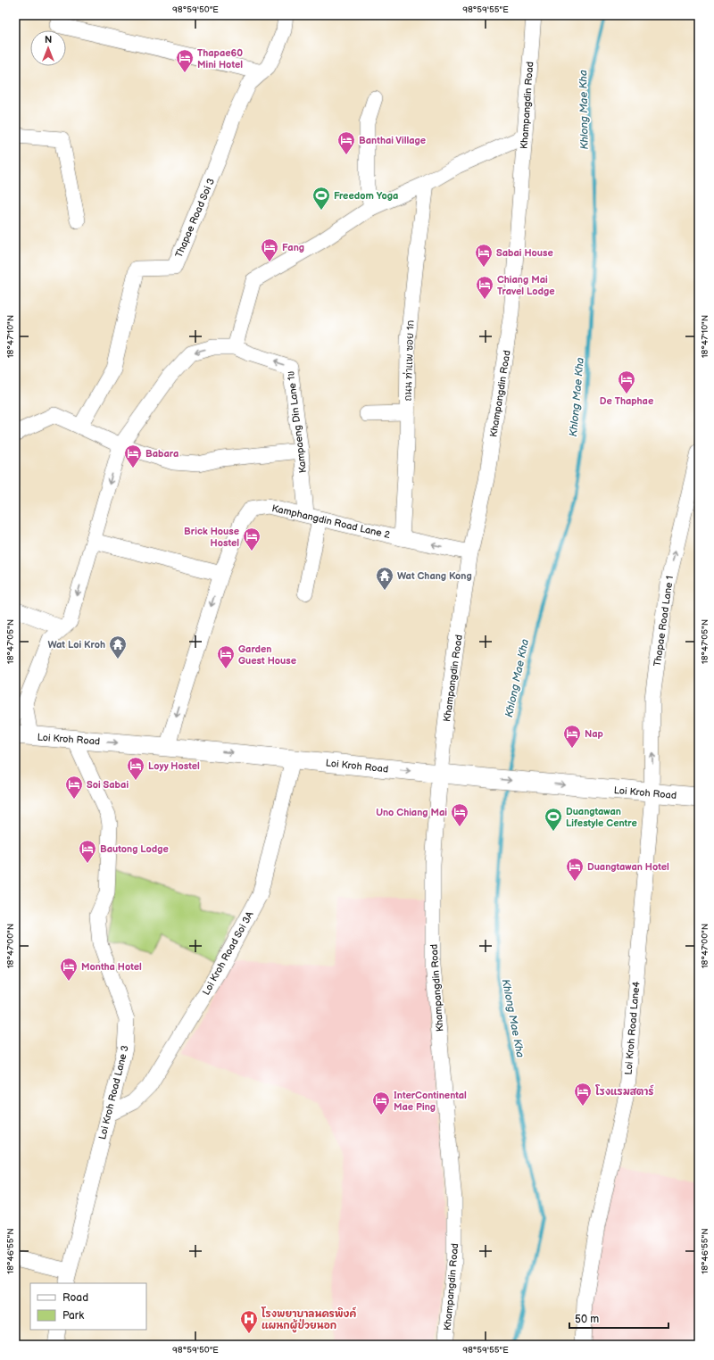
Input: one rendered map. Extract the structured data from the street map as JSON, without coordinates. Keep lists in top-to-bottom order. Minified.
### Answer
{"streets":{"street":["Khampangdin Road","Thapae Road Soi 3","ถนน ท่าแพ ซอย 1ก","Kampaeng Din Lane 1ข","Kamphangdin Road Lane 2","Thapae Road Lane 1","Loi Kroh Road","Loi Kroh Road Soi 3A","Loi Kroh Road Lane4","Loi Kroh Road Lane 3"]},"crossings":[["Khampangdin Road","Kamphangdin Road Lane 2"],["Khampangdin Road","Loi Kroh Road"],["ถนน ท่าแพ ซอย 1ก","Kamphangdin Road Lane 2"],["Kampaeng Din Lane 1ข","Kamphangdin Road Lane 2"],["Kamphangdin Road Lane 2","Loi Kroh Road"],["Thapae Road Lane 1","Loi Kroh Road"],["Thapae Road Lane 1","Loi Kroh Road Lane4"],["Loi Kroh Road","Loi Kroh Road Soi 3A"],["Loi Kroh Road","Loi Kroh Road Lane4"],["Loi Kroh Road","Loi Kroh Road Lane 3"],["Loi Kroh Road Soi 3A","Loi Kroh Road Lane 3"]],"one_way":["Kampaeng Din Lane 1ข","Thapae Road Lane 1","Loi Kroh Road"],"water":["Khlong Mae Kha"],"places":{"hotel":["Thapae60 Mini Hotel","Banthai Village","Fang","Sabai House","Chiang Mai Travel Lodge","De Thaphae","Babara","Brick House Hostel","Garden Guest House","Nap","Loyy Hostel","Soi Sabai","Uno Chiang Mai","Bautong Lodge","Duangtawan Hotel","Montha Hotel","โรงแรมสตาร์","InterContinental Mae Ping"],"sports":["Freedom Yoga","Duangtawan Lifestyle Centre"],"temple":["Wat Chang Kong","Wat Loi Kroh"],"hospital":["โรงพยาบาลนครพิงค์ แผนกผู้ป่วยนอก"]},"legend":["Road","Park"],"scale_bar":"50 m","north":"top","coordinates":["98°59'50\"E","98°59'55\"E","18°47'10\"N","18°47'05\"N","18°47'00\"N","18°46'55\"N"]}
